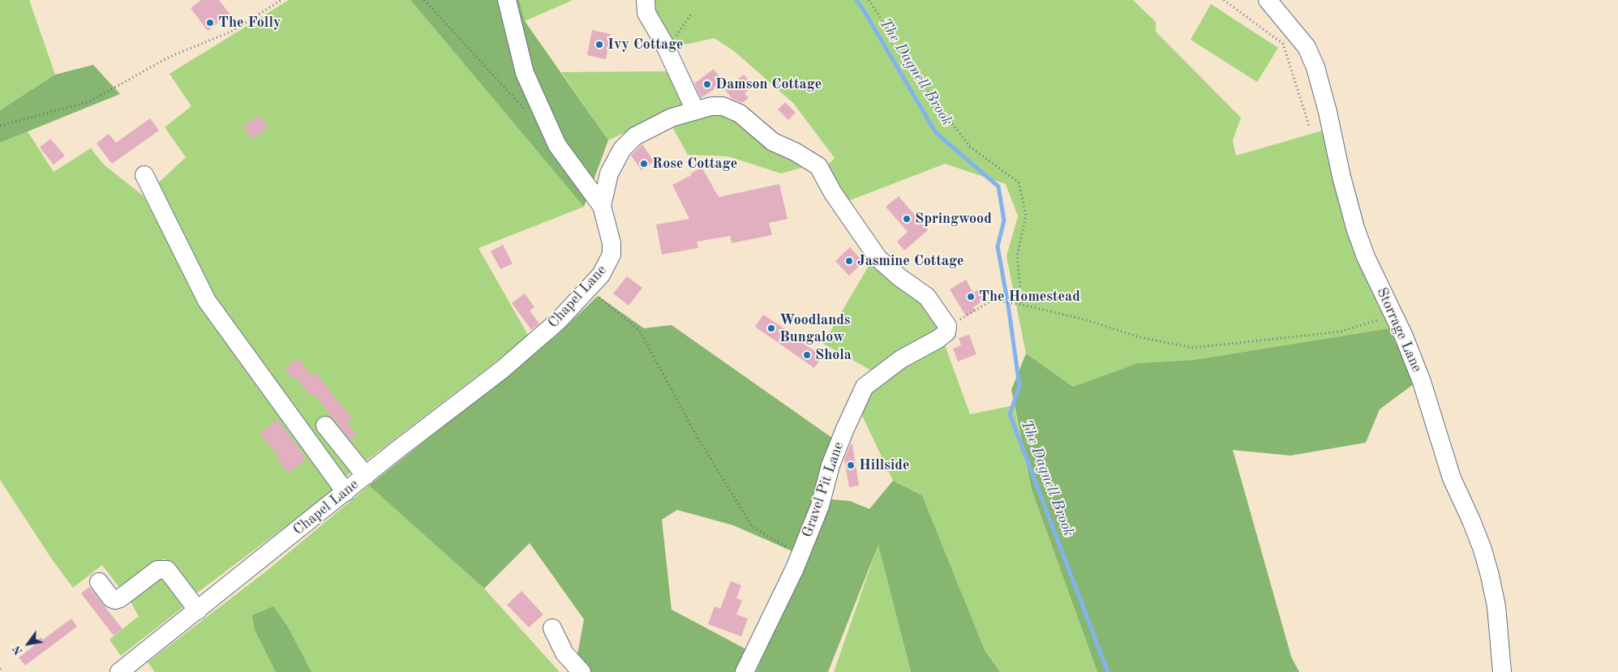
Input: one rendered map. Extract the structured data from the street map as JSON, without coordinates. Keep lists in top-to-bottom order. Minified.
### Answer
{"streets":{"street":["Chapel Lane","Storrage Lane","Gravel Pit Lane"]},"crossings":[["Chapel Lane","Gravel Pit Lane"]],"water":["The Dagnell Brook"],"places":["The Folly","Ivy Cottage","Damson Cottage","Rose Cottage","Springwood","Jasmine Cottage","The Homestead","Woodlands Bungalow","Shola","Hillside"],"north":"bottom left"}
